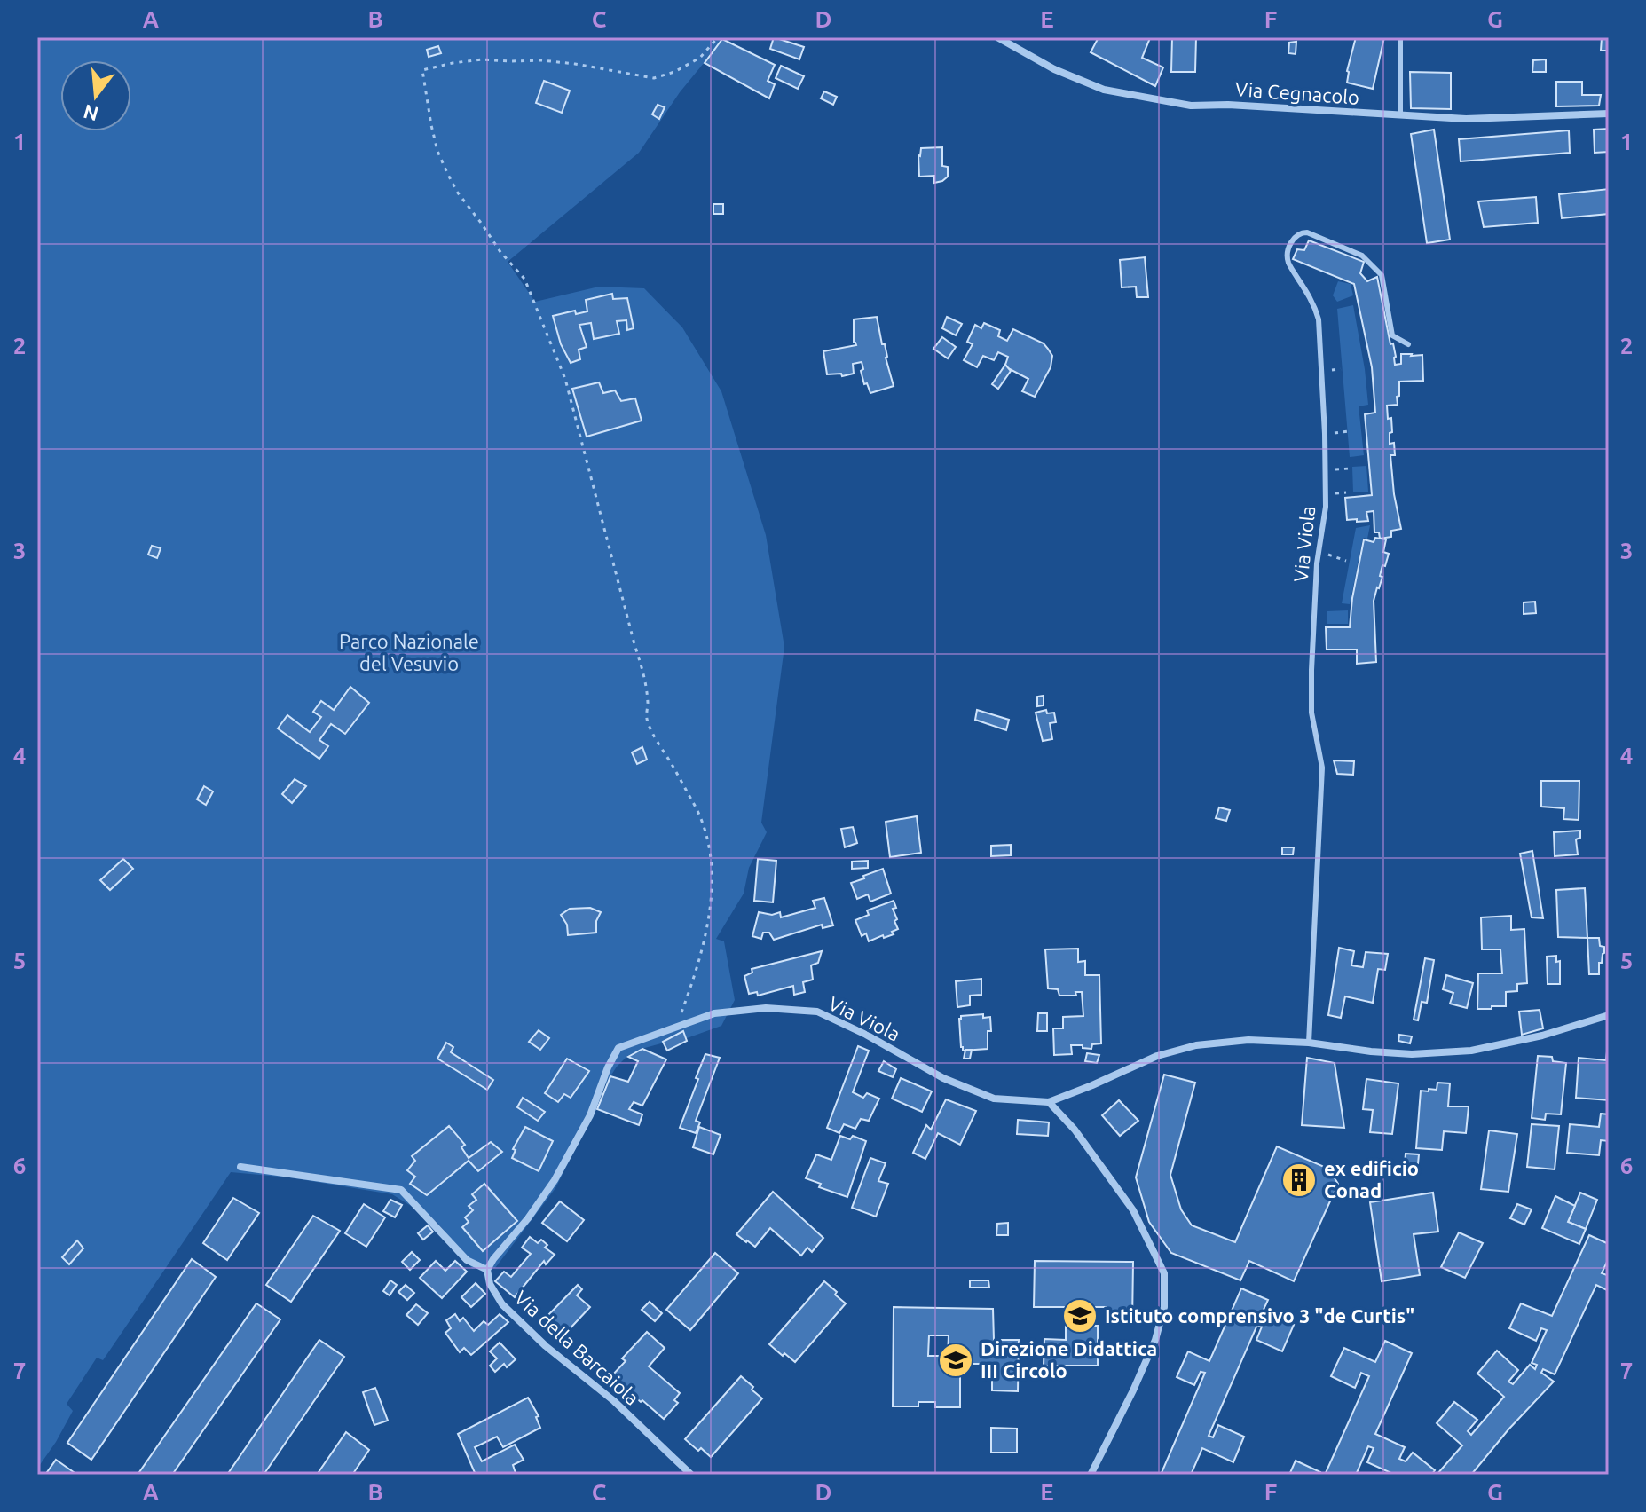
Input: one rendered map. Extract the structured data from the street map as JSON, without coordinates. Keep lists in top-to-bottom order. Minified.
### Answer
{"streets":{"street":["Via Cegnacolo","Via Viola","Via della Barcaiola"]},"crossings":[["Via Viola","Via della Barcaiola"]],"parks":["Parco Nazionale del Vesuvio"],"places":{"building":["ex edificio Conad"],"school or university":["Istituto comprensivo 3 \"de Curtis\"","Direzione Didattica III Circolo"]},"north":"bottom","grid":{"columns":["A","B","C","D","E","F","G"],"rows":["1","2","3","4","5","6","7"]}}
